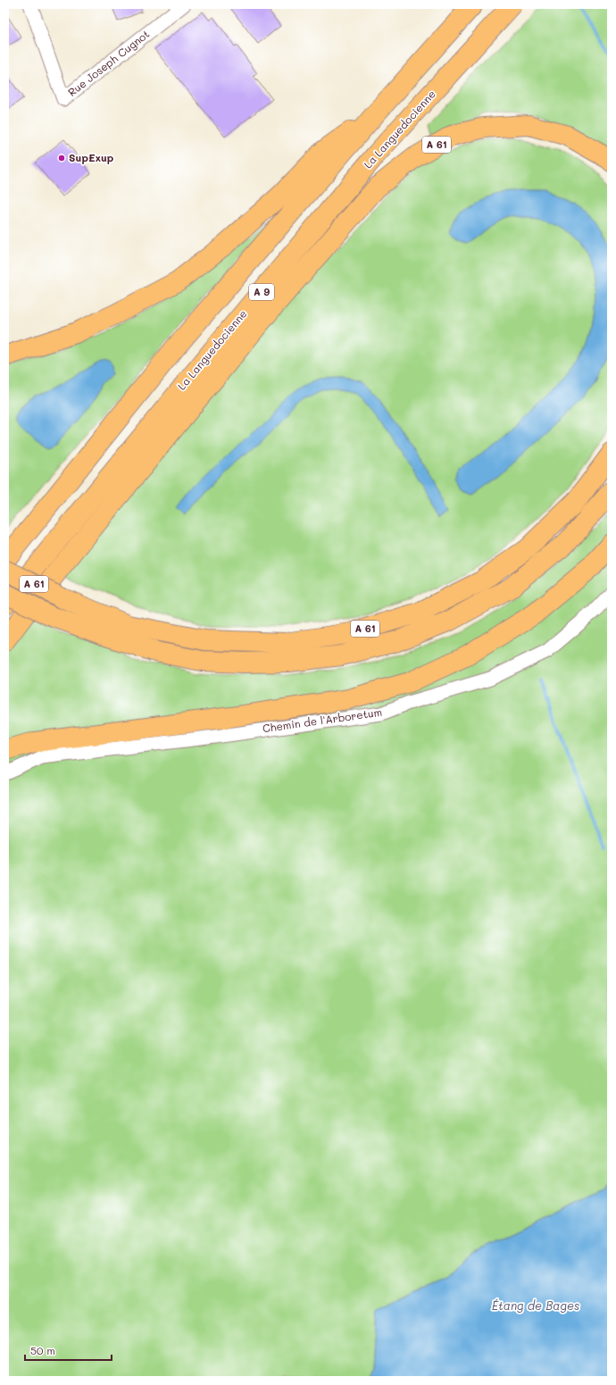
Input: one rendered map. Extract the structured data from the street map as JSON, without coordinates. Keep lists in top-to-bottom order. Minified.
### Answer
{"streets":{"highway":["La Languedocienne","A 61","A 9"],"street":["Rue Joseph Cugnot","Chemin de l'Arboretum"]},"water":["Étang de Bages"],"places":["SupExup"],"scale_bar":"50 m"}
